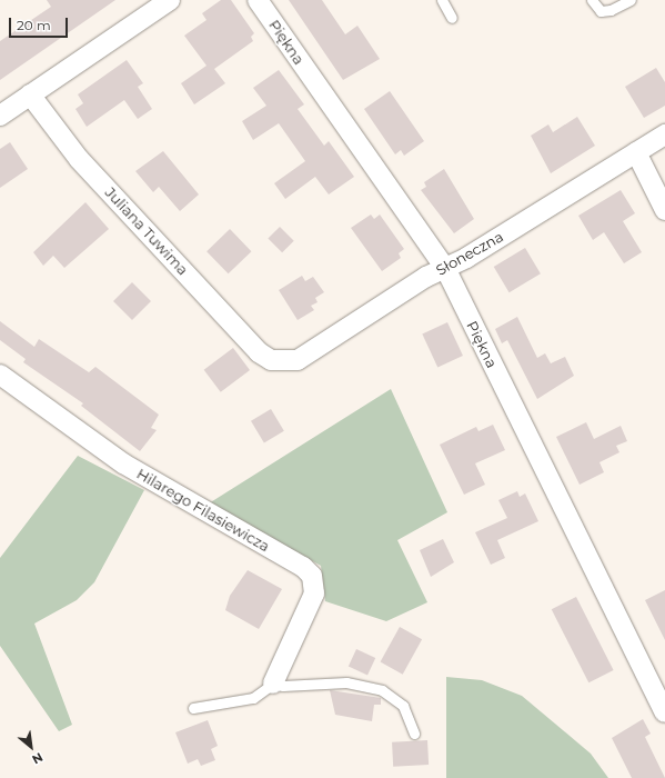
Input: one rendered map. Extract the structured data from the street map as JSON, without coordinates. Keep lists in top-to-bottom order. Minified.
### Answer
{"streets":{"street":["Piękna","Juliana Tuwima","Słoneczna","Hilarego Filasiewicza"]},"crossings":[["Piękna","Słoneczna"],["Juliana Tuwima","Słoneczna"]],"scale_bar":"20 m","north":"bottom right"}
